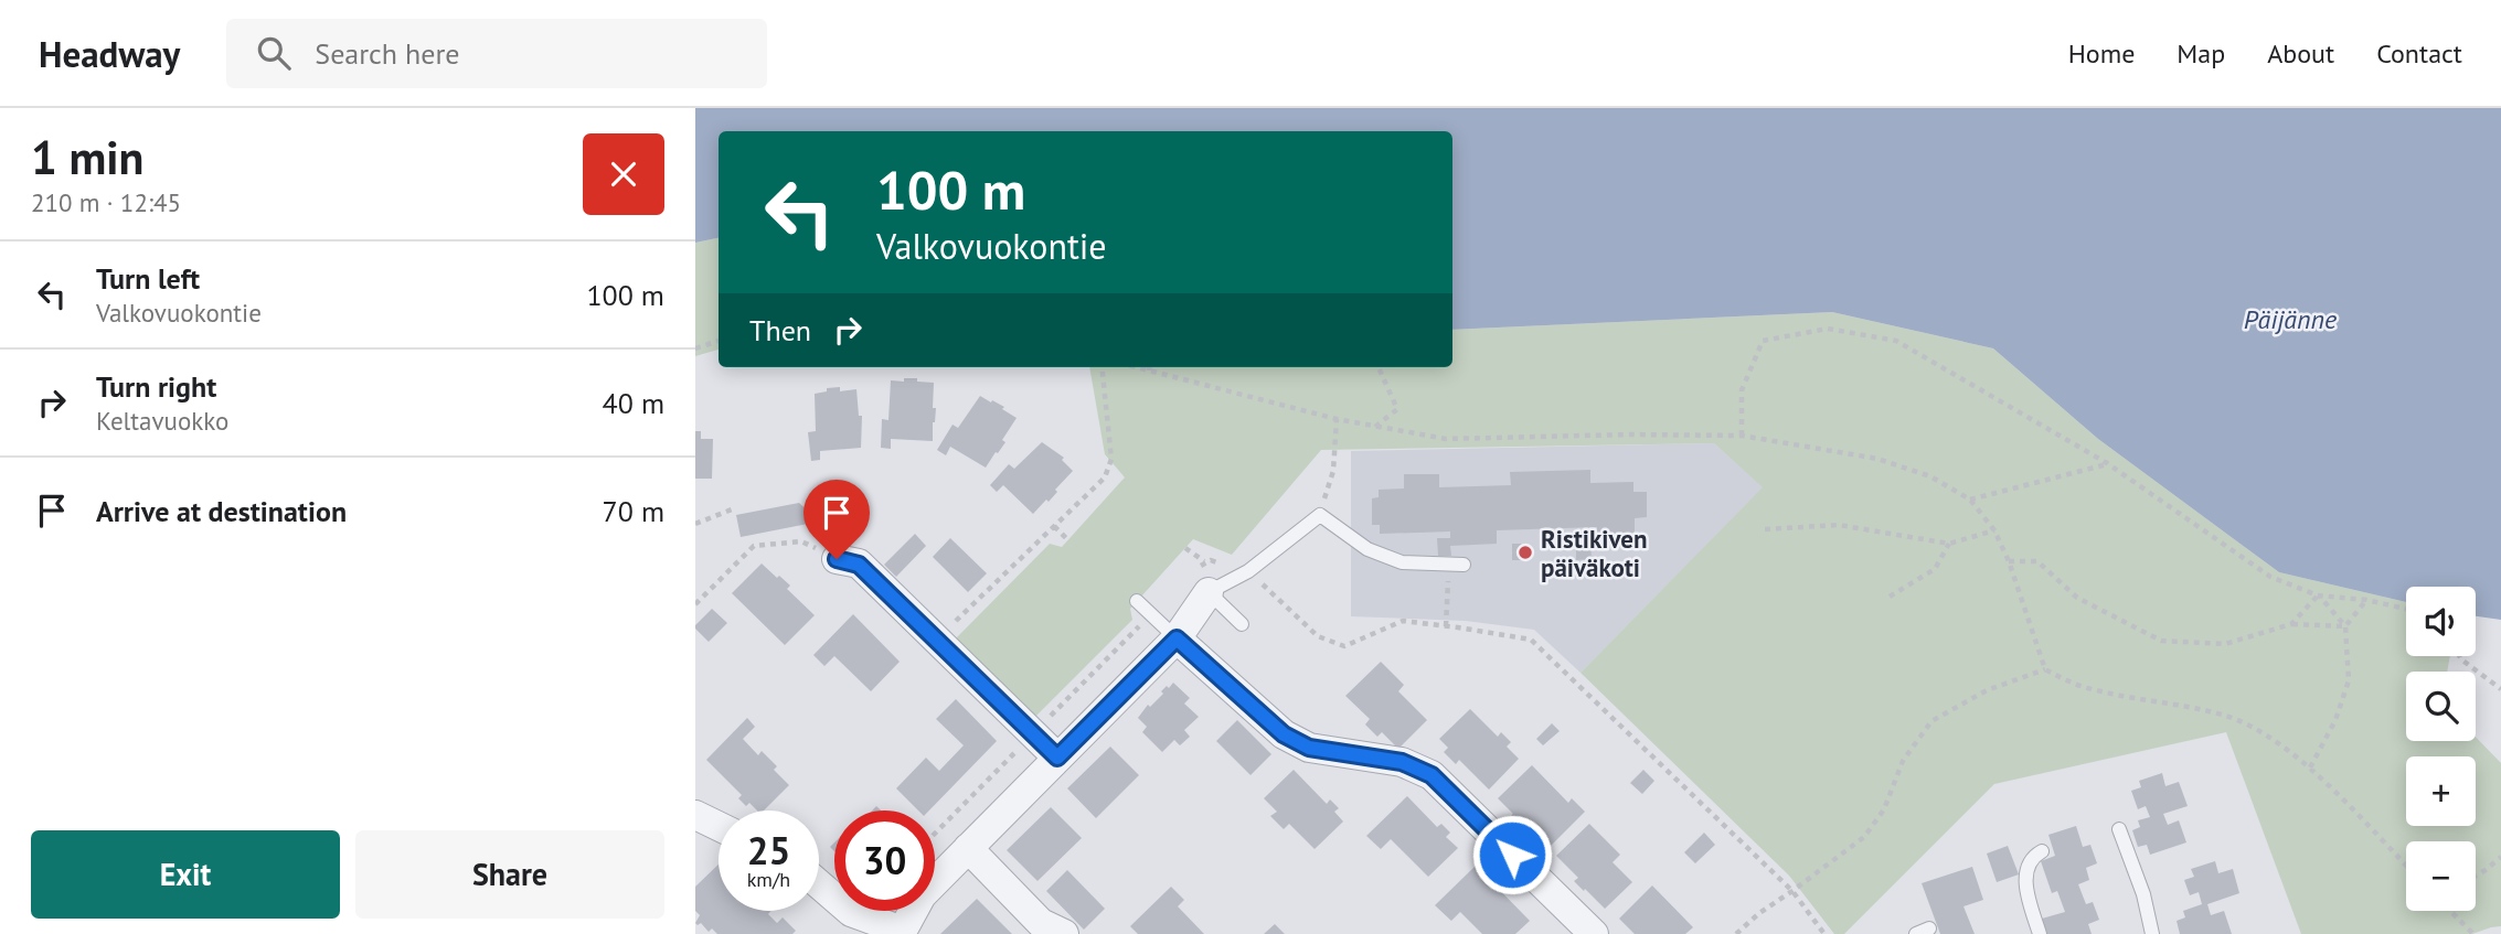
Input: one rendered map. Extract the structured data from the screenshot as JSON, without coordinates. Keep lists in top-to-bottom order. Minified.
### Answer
{"water":["Päijänne"],"places":["Ristikiven päiväkoti"],"page":{"header":"Headway","search":"Search here","nav":["Home","Map","About","Contact"],"heading":["1 min","210 m · 12:45"],"turn":["100 m","Valkovuokontie"],"list":[{"name":"Turn left","note":"Valkovuokontie","value":"100 m"},{"name":"Turn right","note":"Keltavuokko","value":"40 m"},{"name":"Arrive at destination","value":"70 m"}],"then":"Then","map_buttons":["+","−"],"speed":"25 km/h","limit":"30","buttons":["Exit","Share"]}}
